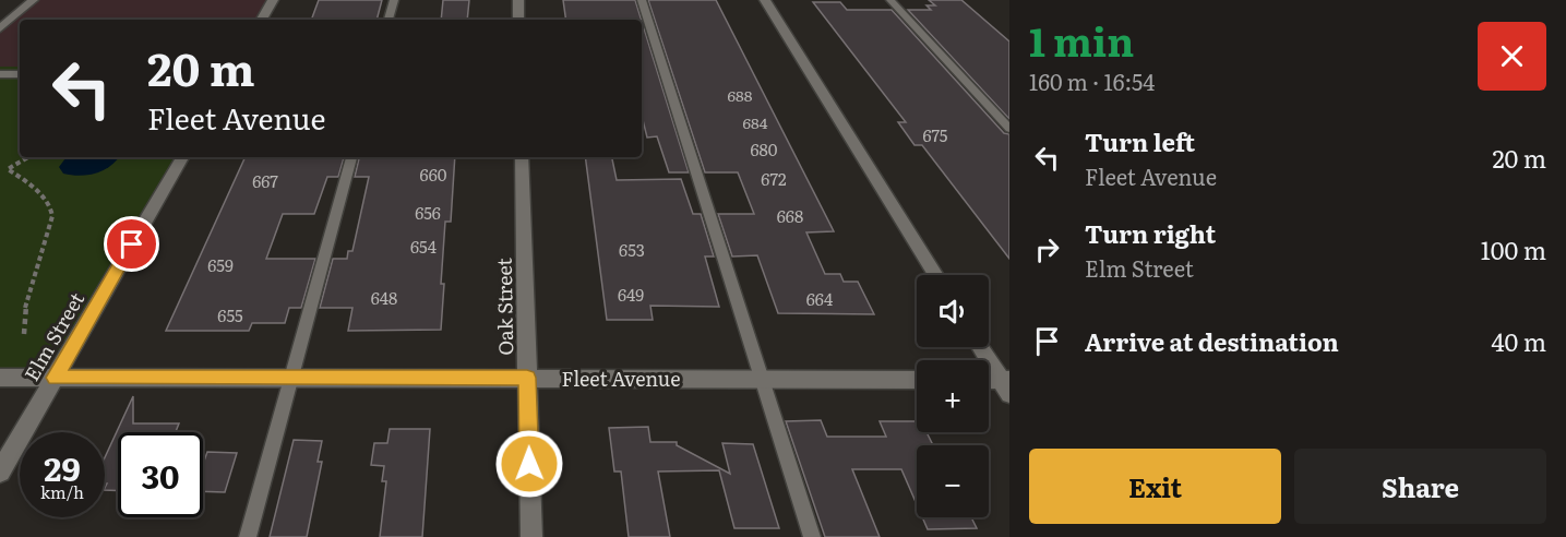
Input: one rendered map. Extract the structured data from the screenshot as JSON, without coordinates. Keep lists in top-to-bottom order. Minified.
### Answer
{"streets":{"street":["Oak Street","Elm Street","Fleet Avenue"]},"crossings":[["Oak Street","Fleet Avenue"],["Elm Street","Fleet Avenue"]],"house_numbers":["688","684","675","680","660","672","667","656","668","654","653","659","649","648","664","655"],"page":{"heading":["1 min","160 m · 16:54"],"turn":["20 m","Fleet Avenue"],"list":[{"name":"Turn left","note":"Fleet Avenue","value":"20 m"},{"name":"Turn right","note":"Elm Street","value":"100 m"},{"name":"Arrive at destination","value":"40 m"}],"map_buttons":["+","−"],"speed":"29 km/h","limit":"30","buttons":["Exit","Share"]}}
